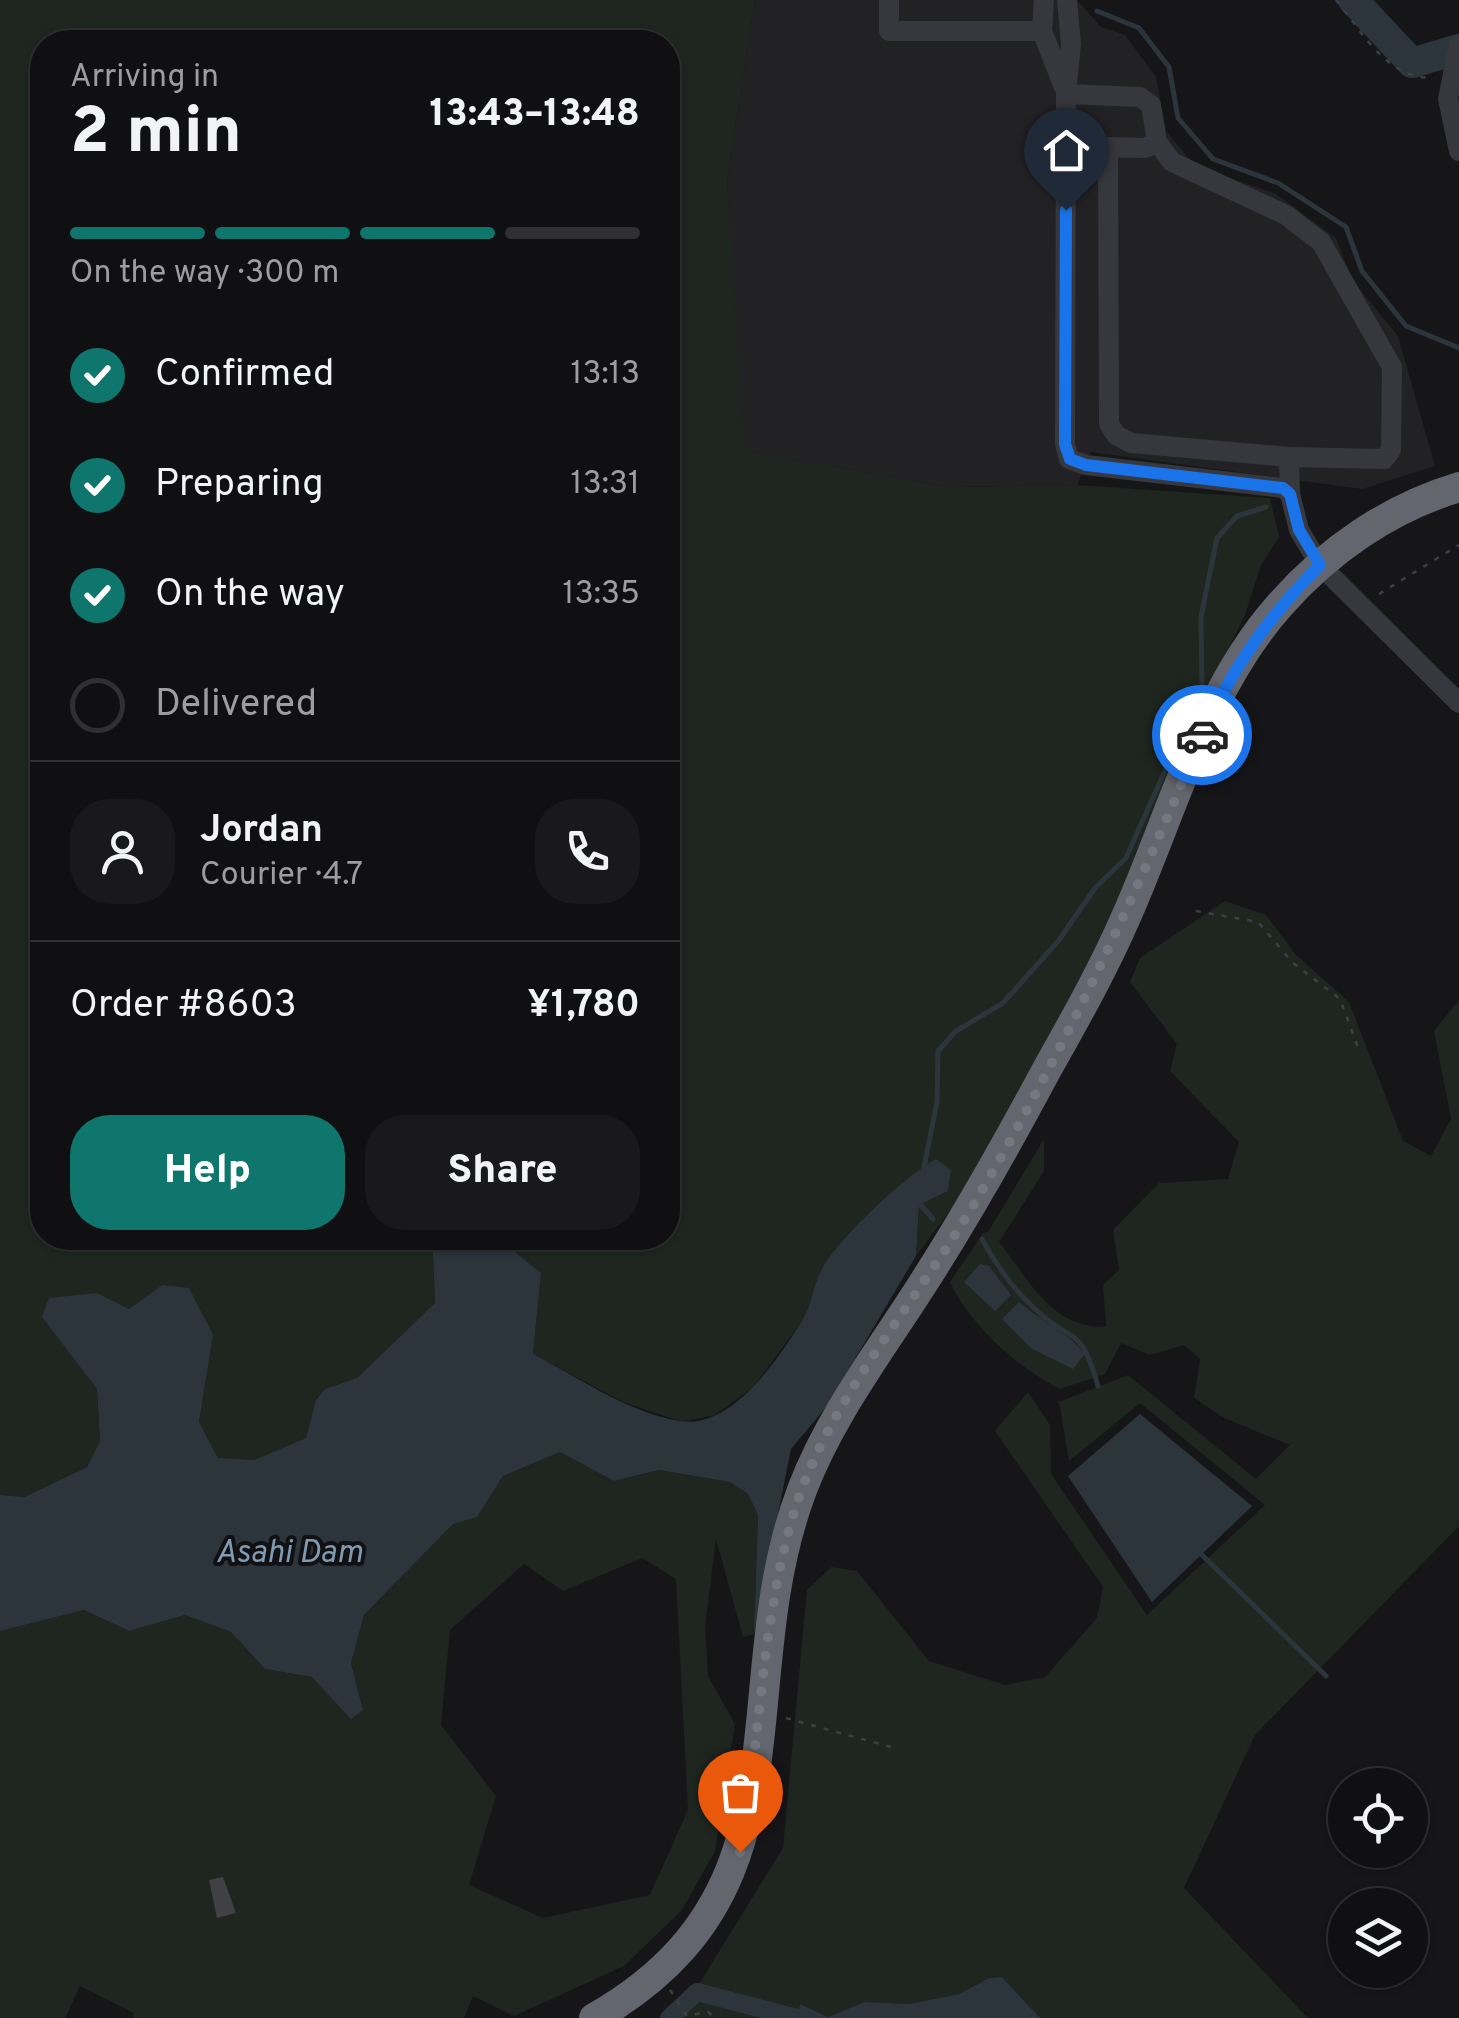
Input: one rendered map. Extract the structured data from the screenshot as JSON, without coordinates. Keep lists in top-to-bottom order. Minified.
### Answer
{"water":["Asahi Dam"],"page":{"heading":["2 min","Arriving in","13:43–13:48"],"panel":["Jordan","Courier · 4.7","Order #8603","¥1,780"],"bar":"On the way · 300 m","list":[["Confirmed","13:13"],["Preparing","13:31"],["On the way","13:35"],"Delivered"],"buttons":["Help","Share"]}}
